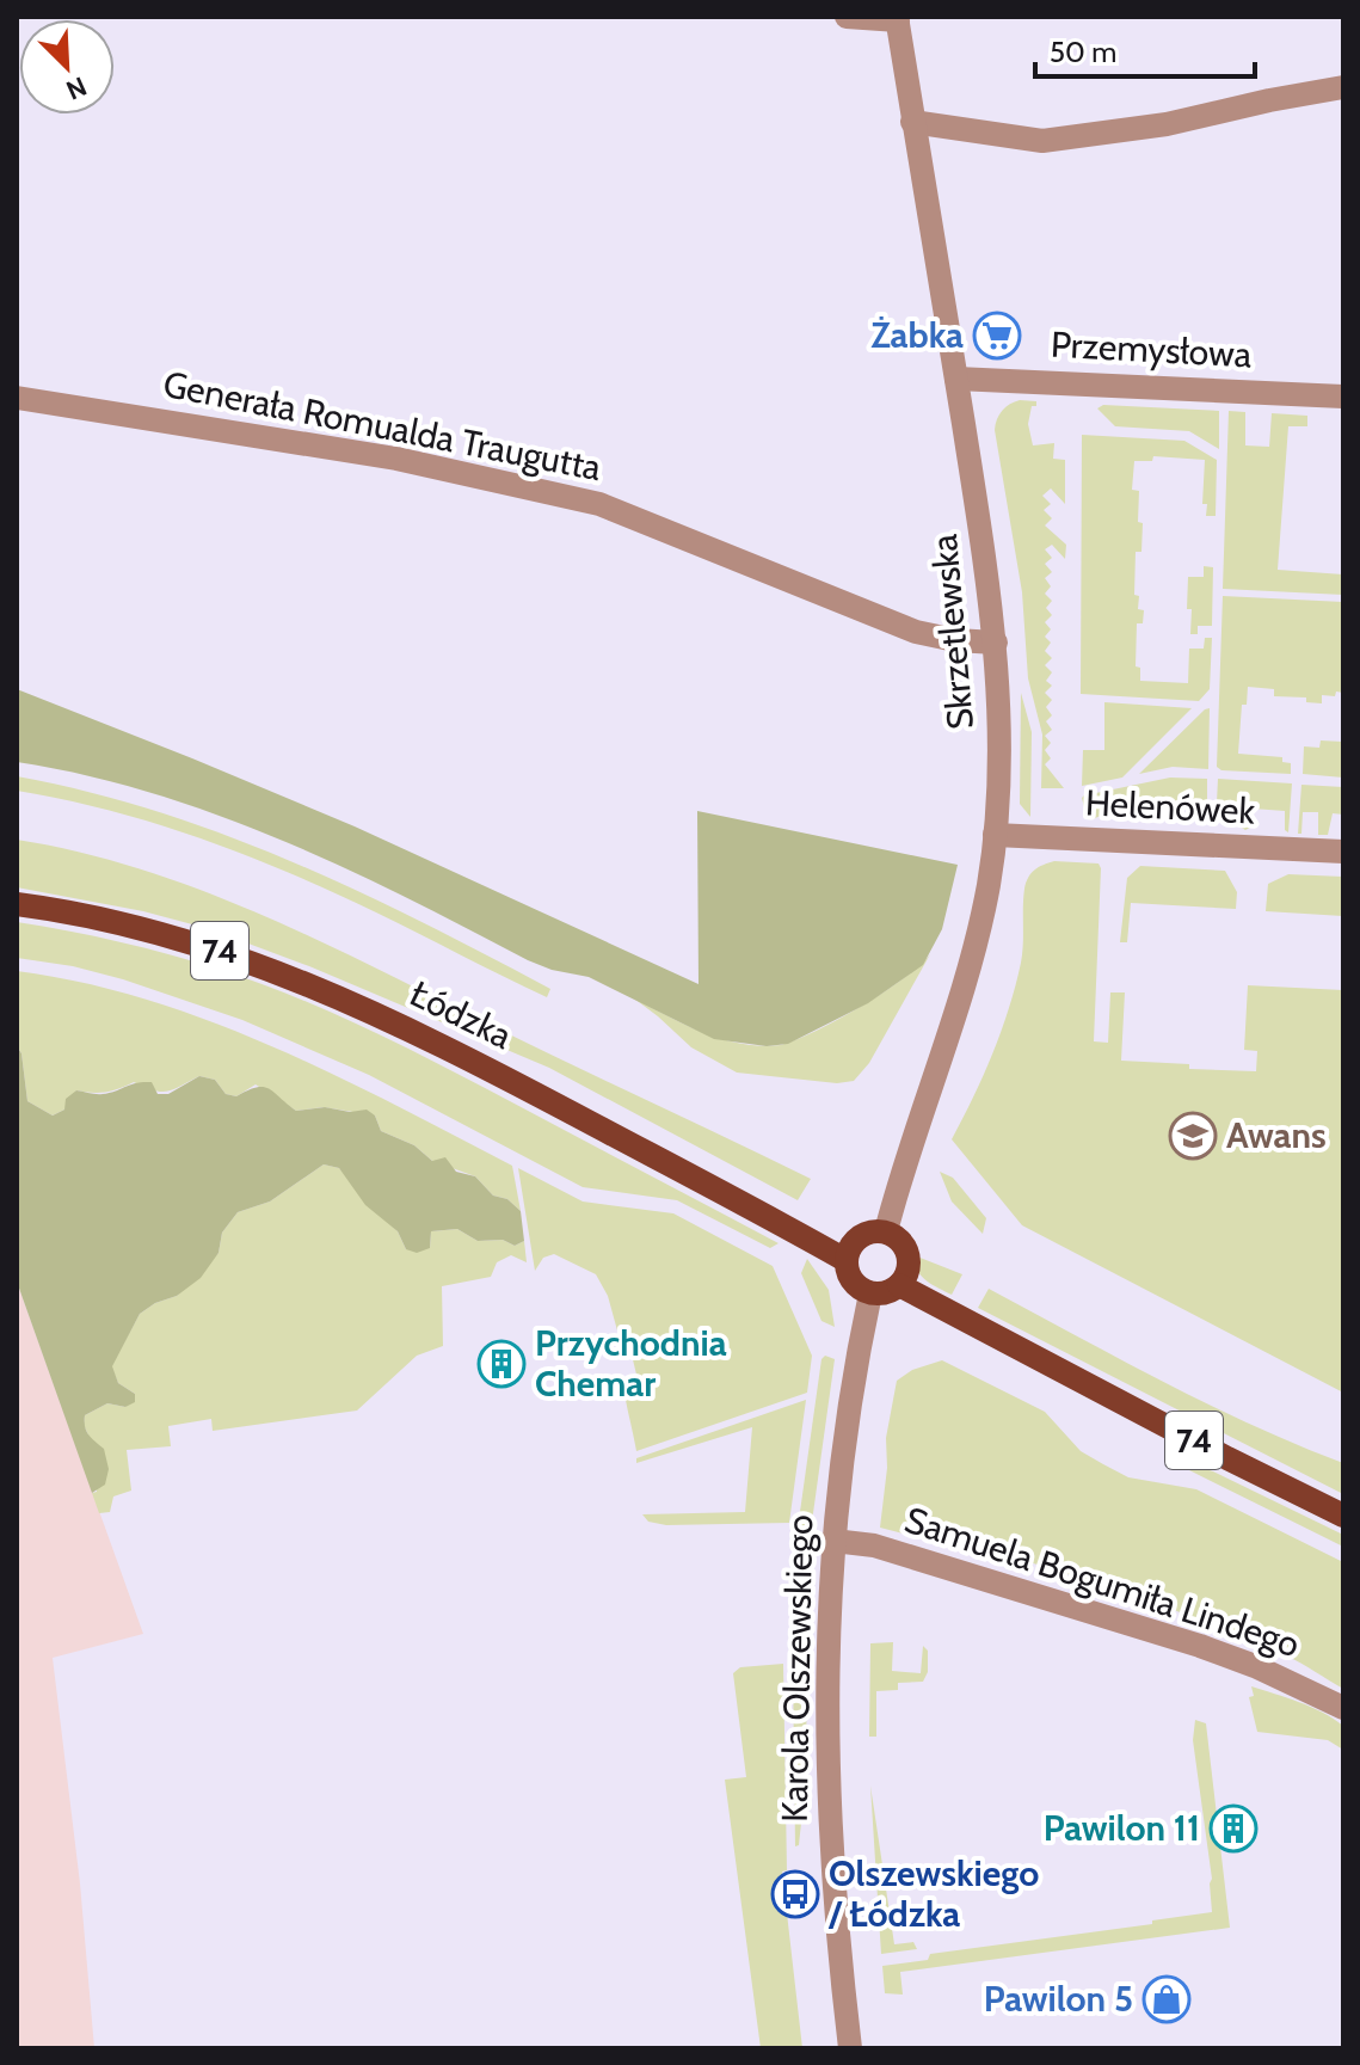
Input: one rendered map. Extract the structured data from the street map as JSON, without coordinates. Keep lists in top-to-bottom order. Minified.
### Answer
{"streets":{"main road":["74","Łódzka"],"street":["Przemysłowa","Generała Romualda Traugutta","Skrzetlewska","Helenówek","Samuela Bogumiła Lindego","Karola Olszewskiego"]},"crossings":[["Przemysłowa","Skrzetlewska"],["Generała Romualda Traugutta","Skrzetlewska"],["Skrzetlewska","Helenówek"],["Skrzetlewska","74"],["Skrzetlewska","Łódzka"],["Skrzetlewska","Karola Olszewskiego"],["74","Łódzka"],["74","Karola Olszewskiego"],["Łódzka","Karola Olszewskiego"],["Samuela Bogumiła Lindego","Karola Olszewskiego"]],"places":{"supermarket":["Żabka"],"school or university":["Awans"],"building":["Przychodnia Chemar","Pawilon 11"],"bus stop":["Olszewskiego / Łódzka"],"shop":["Pawilon 5"]},"scale_bar":"50 m","north":"bottom right"}
